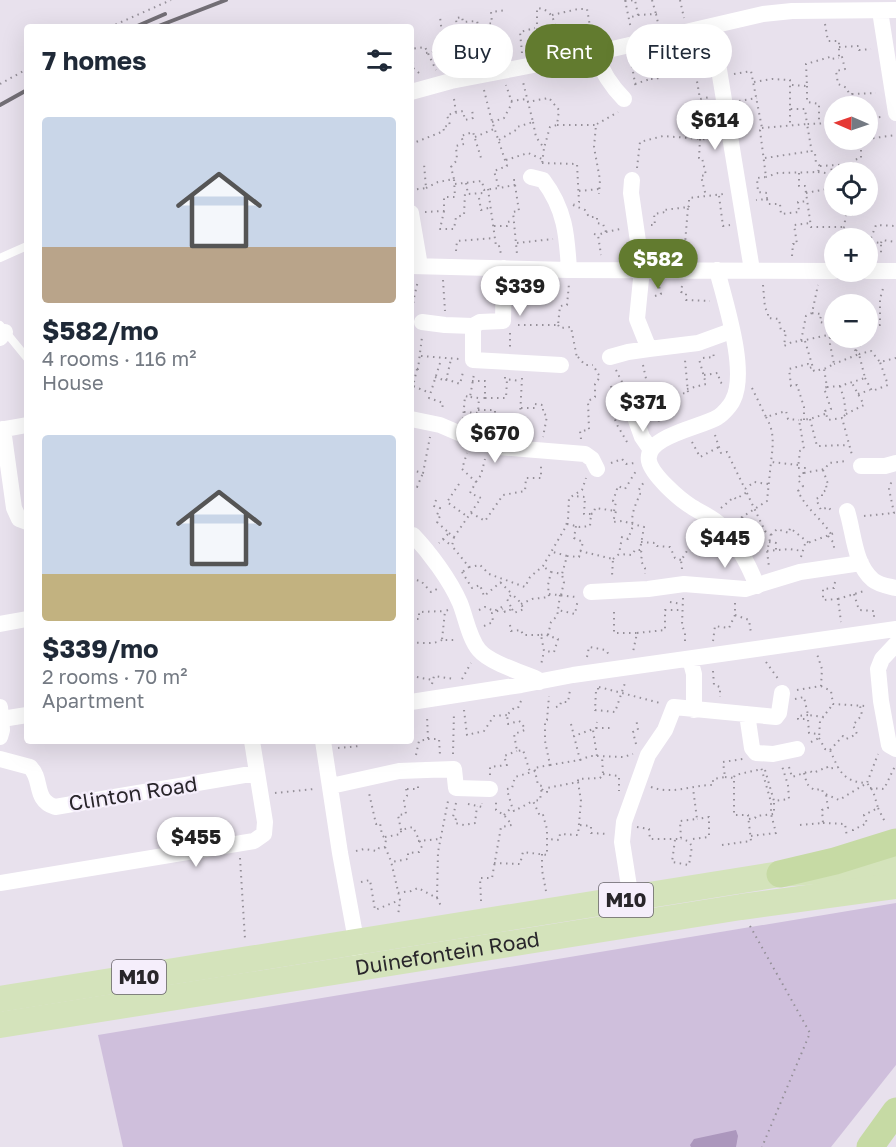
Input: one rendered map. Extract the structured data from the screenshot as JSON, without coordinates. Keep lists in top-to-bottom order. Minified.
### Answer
{"streets":{"main road":["M10","Duinefontein Road"],"street":["Clinton Road"]},"north":"left","page":{"chip":["Buy","Rent","Filters"],"heading":"7 homes","map_buttons":["+","−"],"list":[{"name":"$582/mo","note":"4 rooms · 116 m² · House"},{"name":"$339/mo","note":"2 rooms · 70 m² · Apartment"}],"price":["$614","$582","$339","$371","$670","$445","$455"]}}
